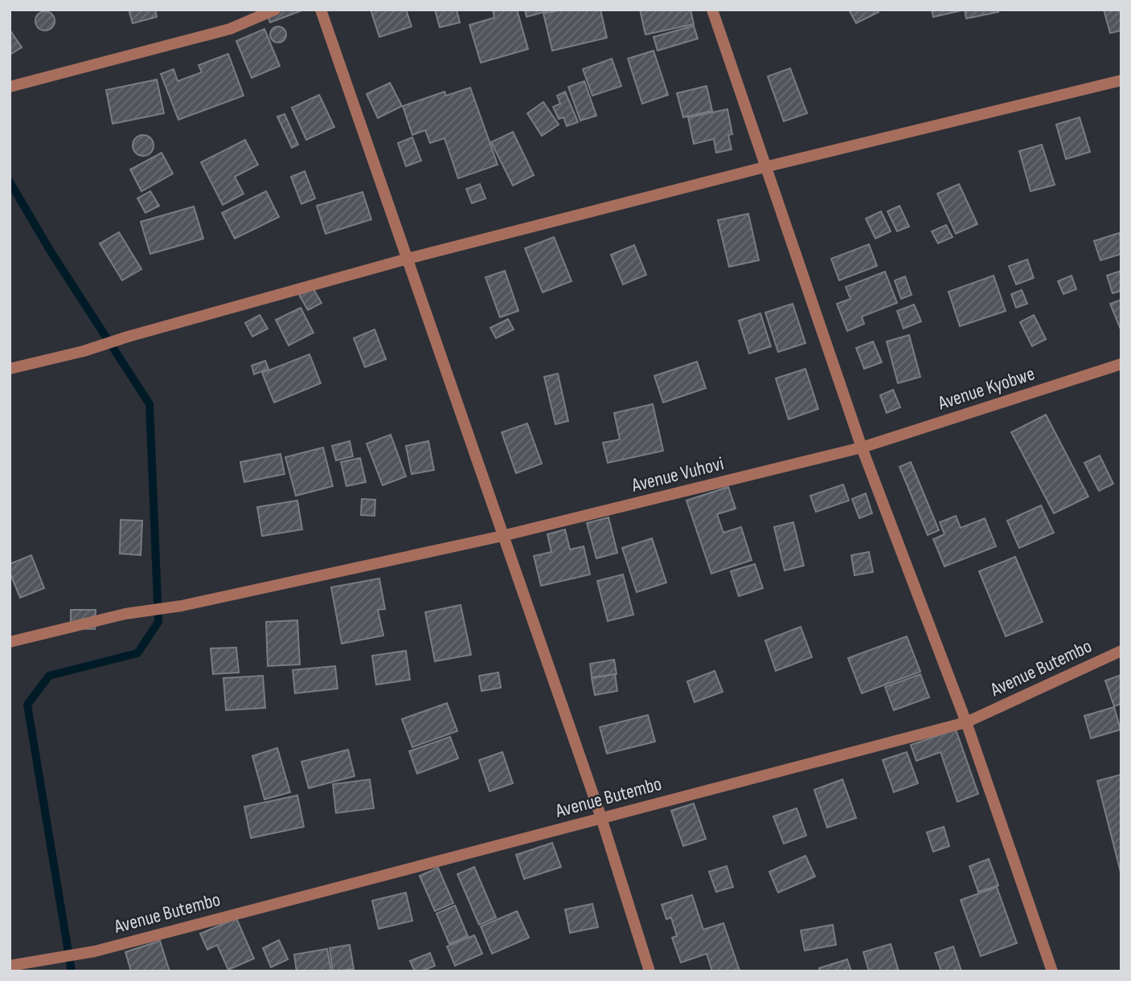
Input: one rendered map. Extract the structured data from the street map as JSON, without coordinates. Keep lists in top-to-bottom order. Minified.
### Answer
{"streets":{"street":["Avenue Kyobwe","Avenue Vuhovi","Avenue Butembo"]},"crossings":[["Avenue Kyobwe","Avenue Vuhovi"]]}
